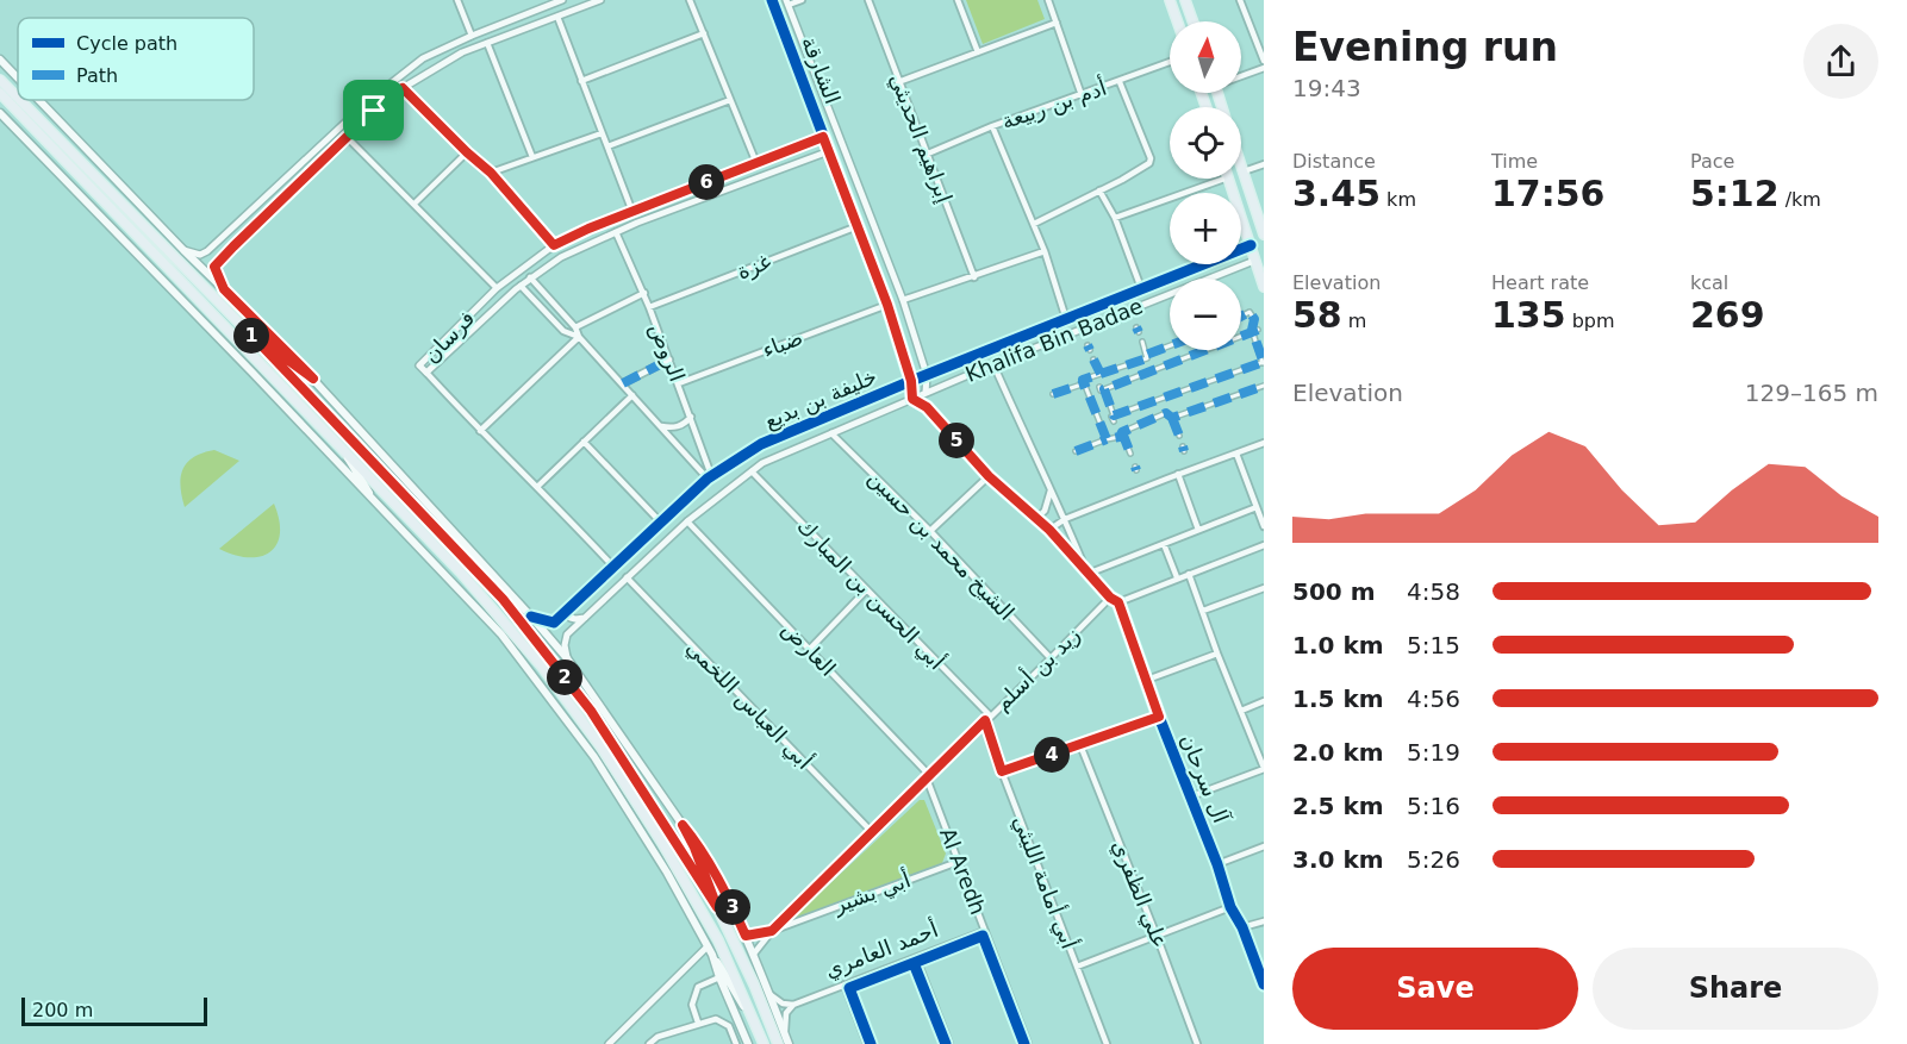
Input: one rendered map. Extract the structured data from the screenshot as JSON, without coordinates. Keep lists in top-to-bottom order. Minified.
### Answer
{"streets":{"street":["الشارقة","أدم بن ربيعة","إبراهيم الحديثي","غزة","فرسان","Khalifa Bin Badae","ضباء","الروض","خليفة بن بديع","الشيخ محمد بن حسين","أبي الحسن بن المبارك","العارض","زيد بن أسلم","أبي العباس اللخمي","آل سرحان","Al Aredh","أبي أمامة الليثي","أبي بشير","علي الظفري","أحمد العامري"]},"crossings":[["الشارقة","غزة"],["الشارقة","فرسان"],["الشارقة","Khalifa Bin Badae"],["الشارقة","ضباء"],["الشارقة","خليفة بن بديع"],["أدم بن ربيعة","إبراهيم الحديثي"],["غزة","الروض"],["فرسان","الروض"],["Khalifa Bin Badae","الشيخ محمد بن حسين"],["Khalifa Bin Badae","أبي الحسن بن المبارك"],["Khalifa Bin Badae","العارض"],["Khalifa Bin Badae","أبي العباس اللخمي"],["ضباء","الروض"],["الروض","خليفة بن بديع"],["الشيخ محمد بن حسين","زيد بن أسلم"],["أبي الحسن بن المبارك","زيد بن أسلم"],["أبي الحسن بن المبارك","أبي أمامة الليثي"],["العارض","زيد بن أسلم"],["العارض","Al Aredh"],["زيد بن أسلم","أبي العباس اللخمي"],["زيد بن أسلم","Al Aredh"],["زيد بن أسلم","أبي أمامة الليثي"],["زيد بن أسلم","أبي بشير"],["Al Aredh","أبي بشير"],["Al Aredh","أحمد العامري"]],"legend":["Cycle path","Path"],"scale_bar":"200 m","north":"top","page":{"heading":["Evening run","19:43"],"map_buttons":["+","−"],"stats":[["Distance","3.45 km"],["Time","17:56"],["Pace","5:12 /km"],["Elevation","58 m"],["Heart rate","135 bpm"],["kcal","269"]],"pins":["6","1","5","2","4","3"],"chart":["Elevation","129–165 m"],"list":[{"name":"500 m","note":"4:58"},{"name":"1.0 km","note":"5:15"},{"name":"1.5 km","note":"4:56"},{"name":"2.0 km","note":"5:19"},{"name":"2.5 km","note":"5:16"},{"name":"3.0 km","note":"5:26"}],"buttons":["Save","Share"],"scale":"200 m"}}
